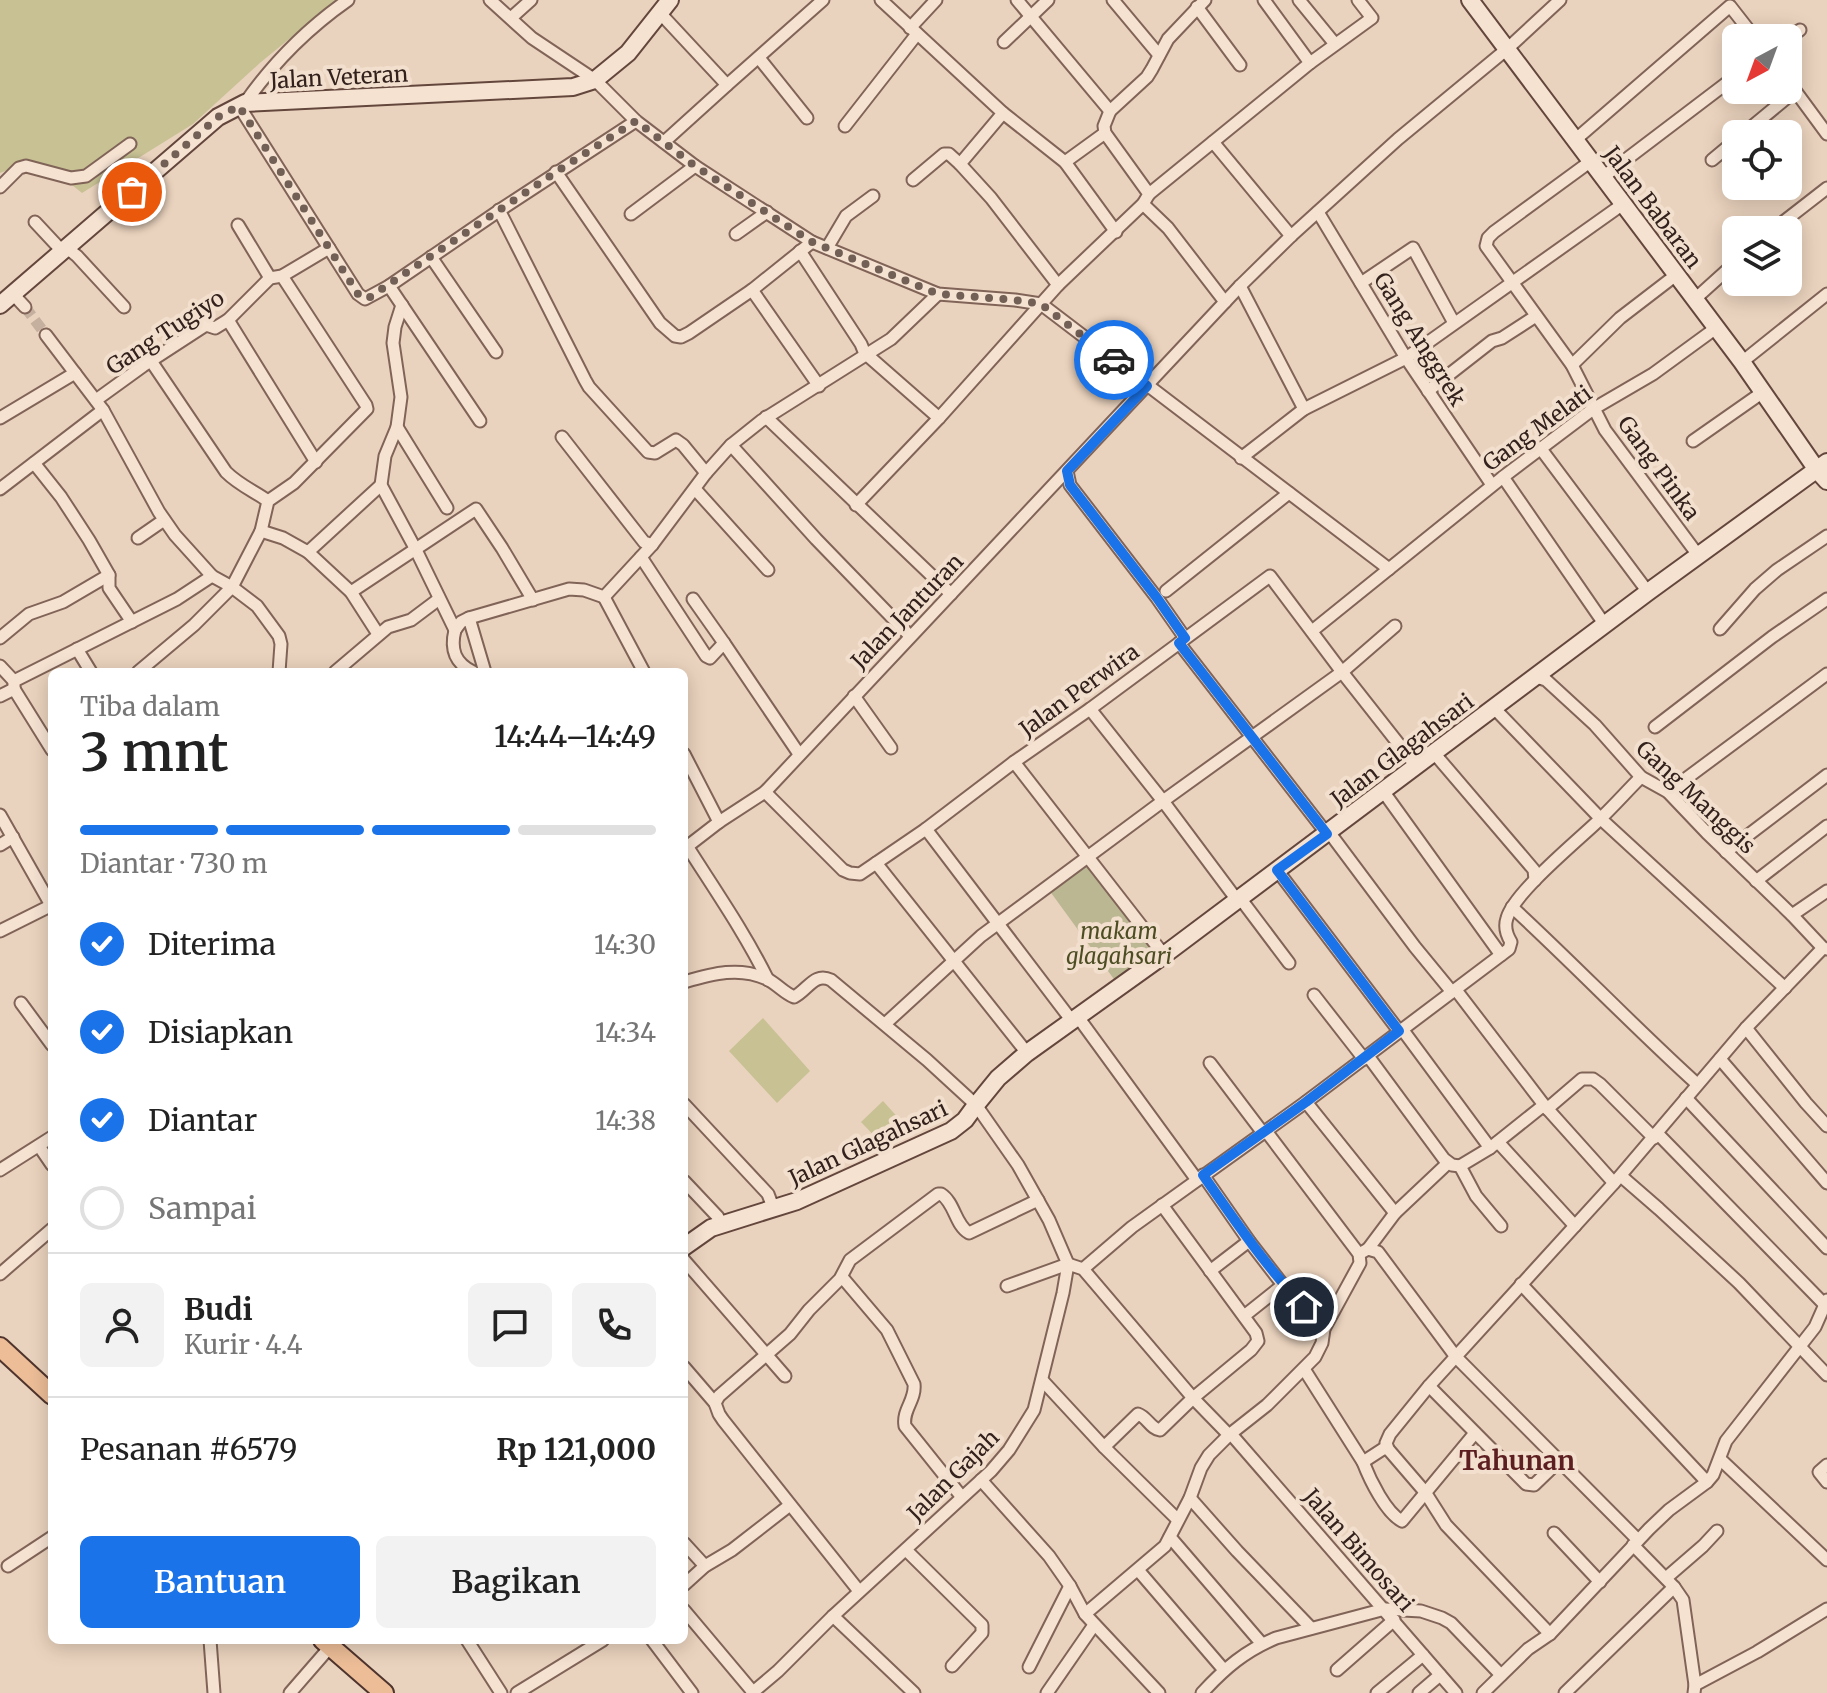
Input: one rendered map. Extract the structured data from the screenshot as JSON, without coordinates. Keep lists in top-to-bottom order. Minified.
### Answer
{"streets":{"street":["Jalan Veteran","Jalan Babaran","Gang Tugiyo","Gang Anggrek","Gang Melati","Gang Pinka","Jalan Janturan","Jalan Perwira","Jalan Glagahsari","Gang Manggis","Jalan Gajah","Jalan Bimosari"]},"crossings":[["Jalan Babaran","Gang Melati"],["Jalan Babaran","Gang Pinka"],["Jalan Babaran","Jalan Janturan"],["Jalan Babaran","Jalan Glagahsari"],["Gang Anggrek","Gang Melati"],["Gang Anggrek","Jalan Janturan"],["Gang Melati","Gang Pinka"],["Gang Melati","Jalan Perwira"],["Gang Pinka","Jalan Glagahsari"],["Jalan Janturan","Jalan Perwira"],["Jalan Perwira","Jalan Glagahsari"],["Jalan Glagahsari","Gang Manggis"]],"districts":["Tahunan"],"parks":["makam glagahsari"],"north":"bottom left","page":{"heading":["3 mnt","Tiba dalam","14:44–14:49"],"panel":["Budi","Kurir · 4.4","Pesanan #6579","Rp 121,000"],"bar":"Diantar · 730 m","list":[["Diterima","14:30"],["Disiapkan","14:34"],["Diantar","14:38"],"Sampai"],"buttons":["Bantuan","Bagikan"]}}
